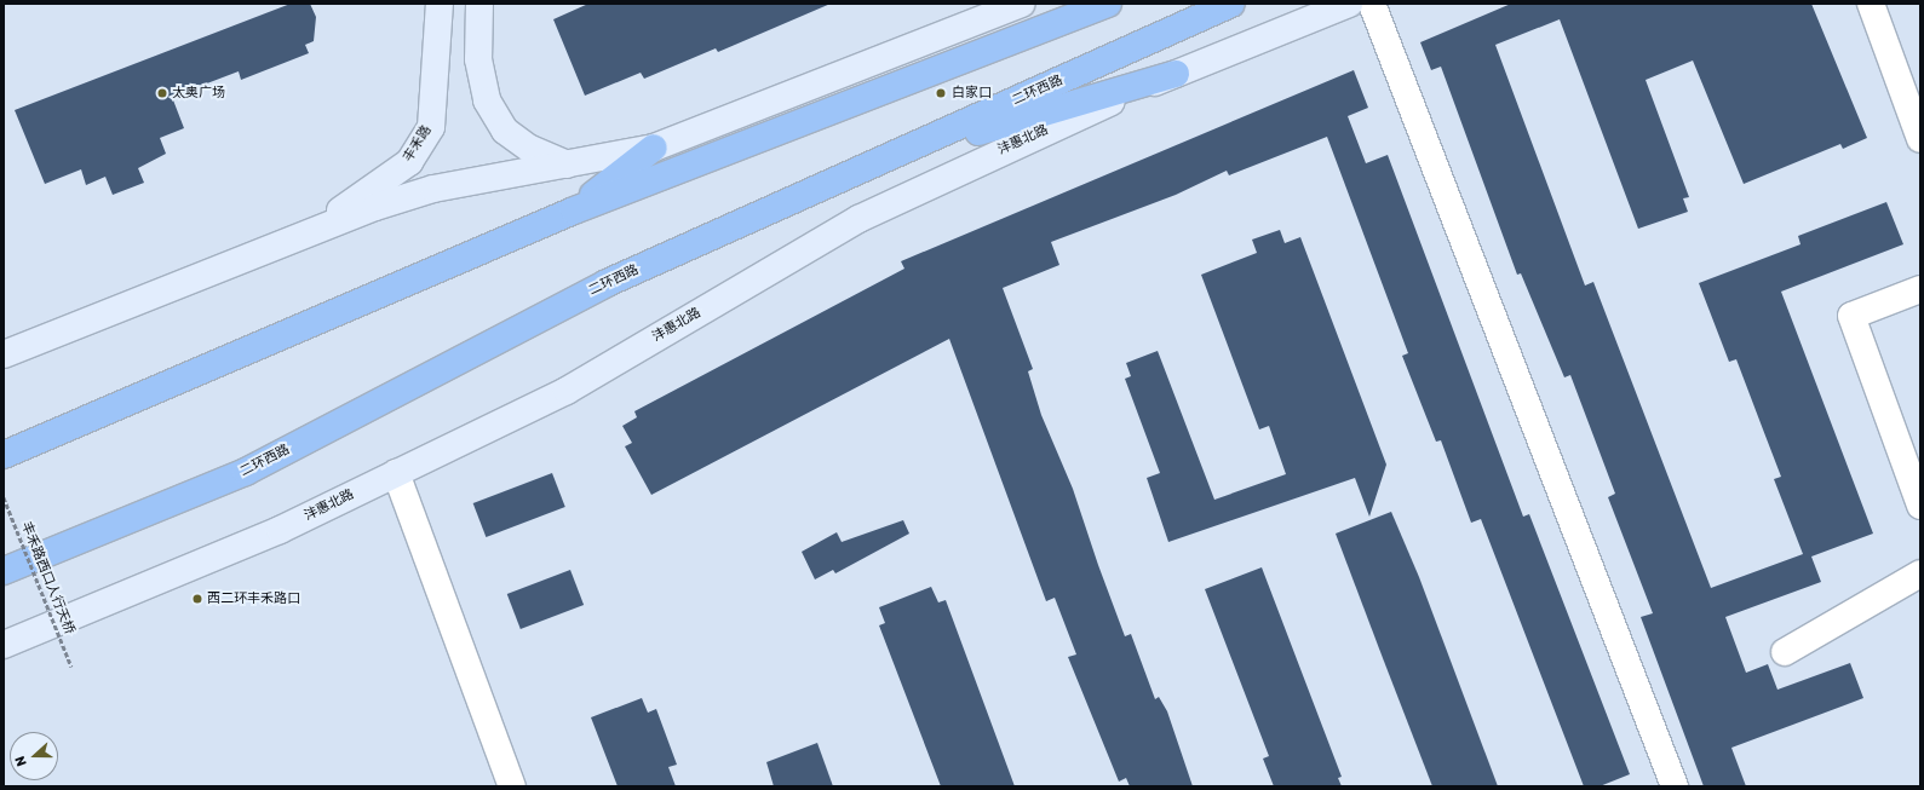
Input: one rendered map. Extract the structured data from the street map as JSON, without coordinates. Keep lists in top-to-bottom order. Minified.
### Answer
{"streets":{"highway":["二环西路"],"main road":["沣惠北路","丰禾路"],"path":["丰禾路西口人行天桥"]},"places":["太奥广场","白家口","西二环丰禾路口"],"north":"left"}
